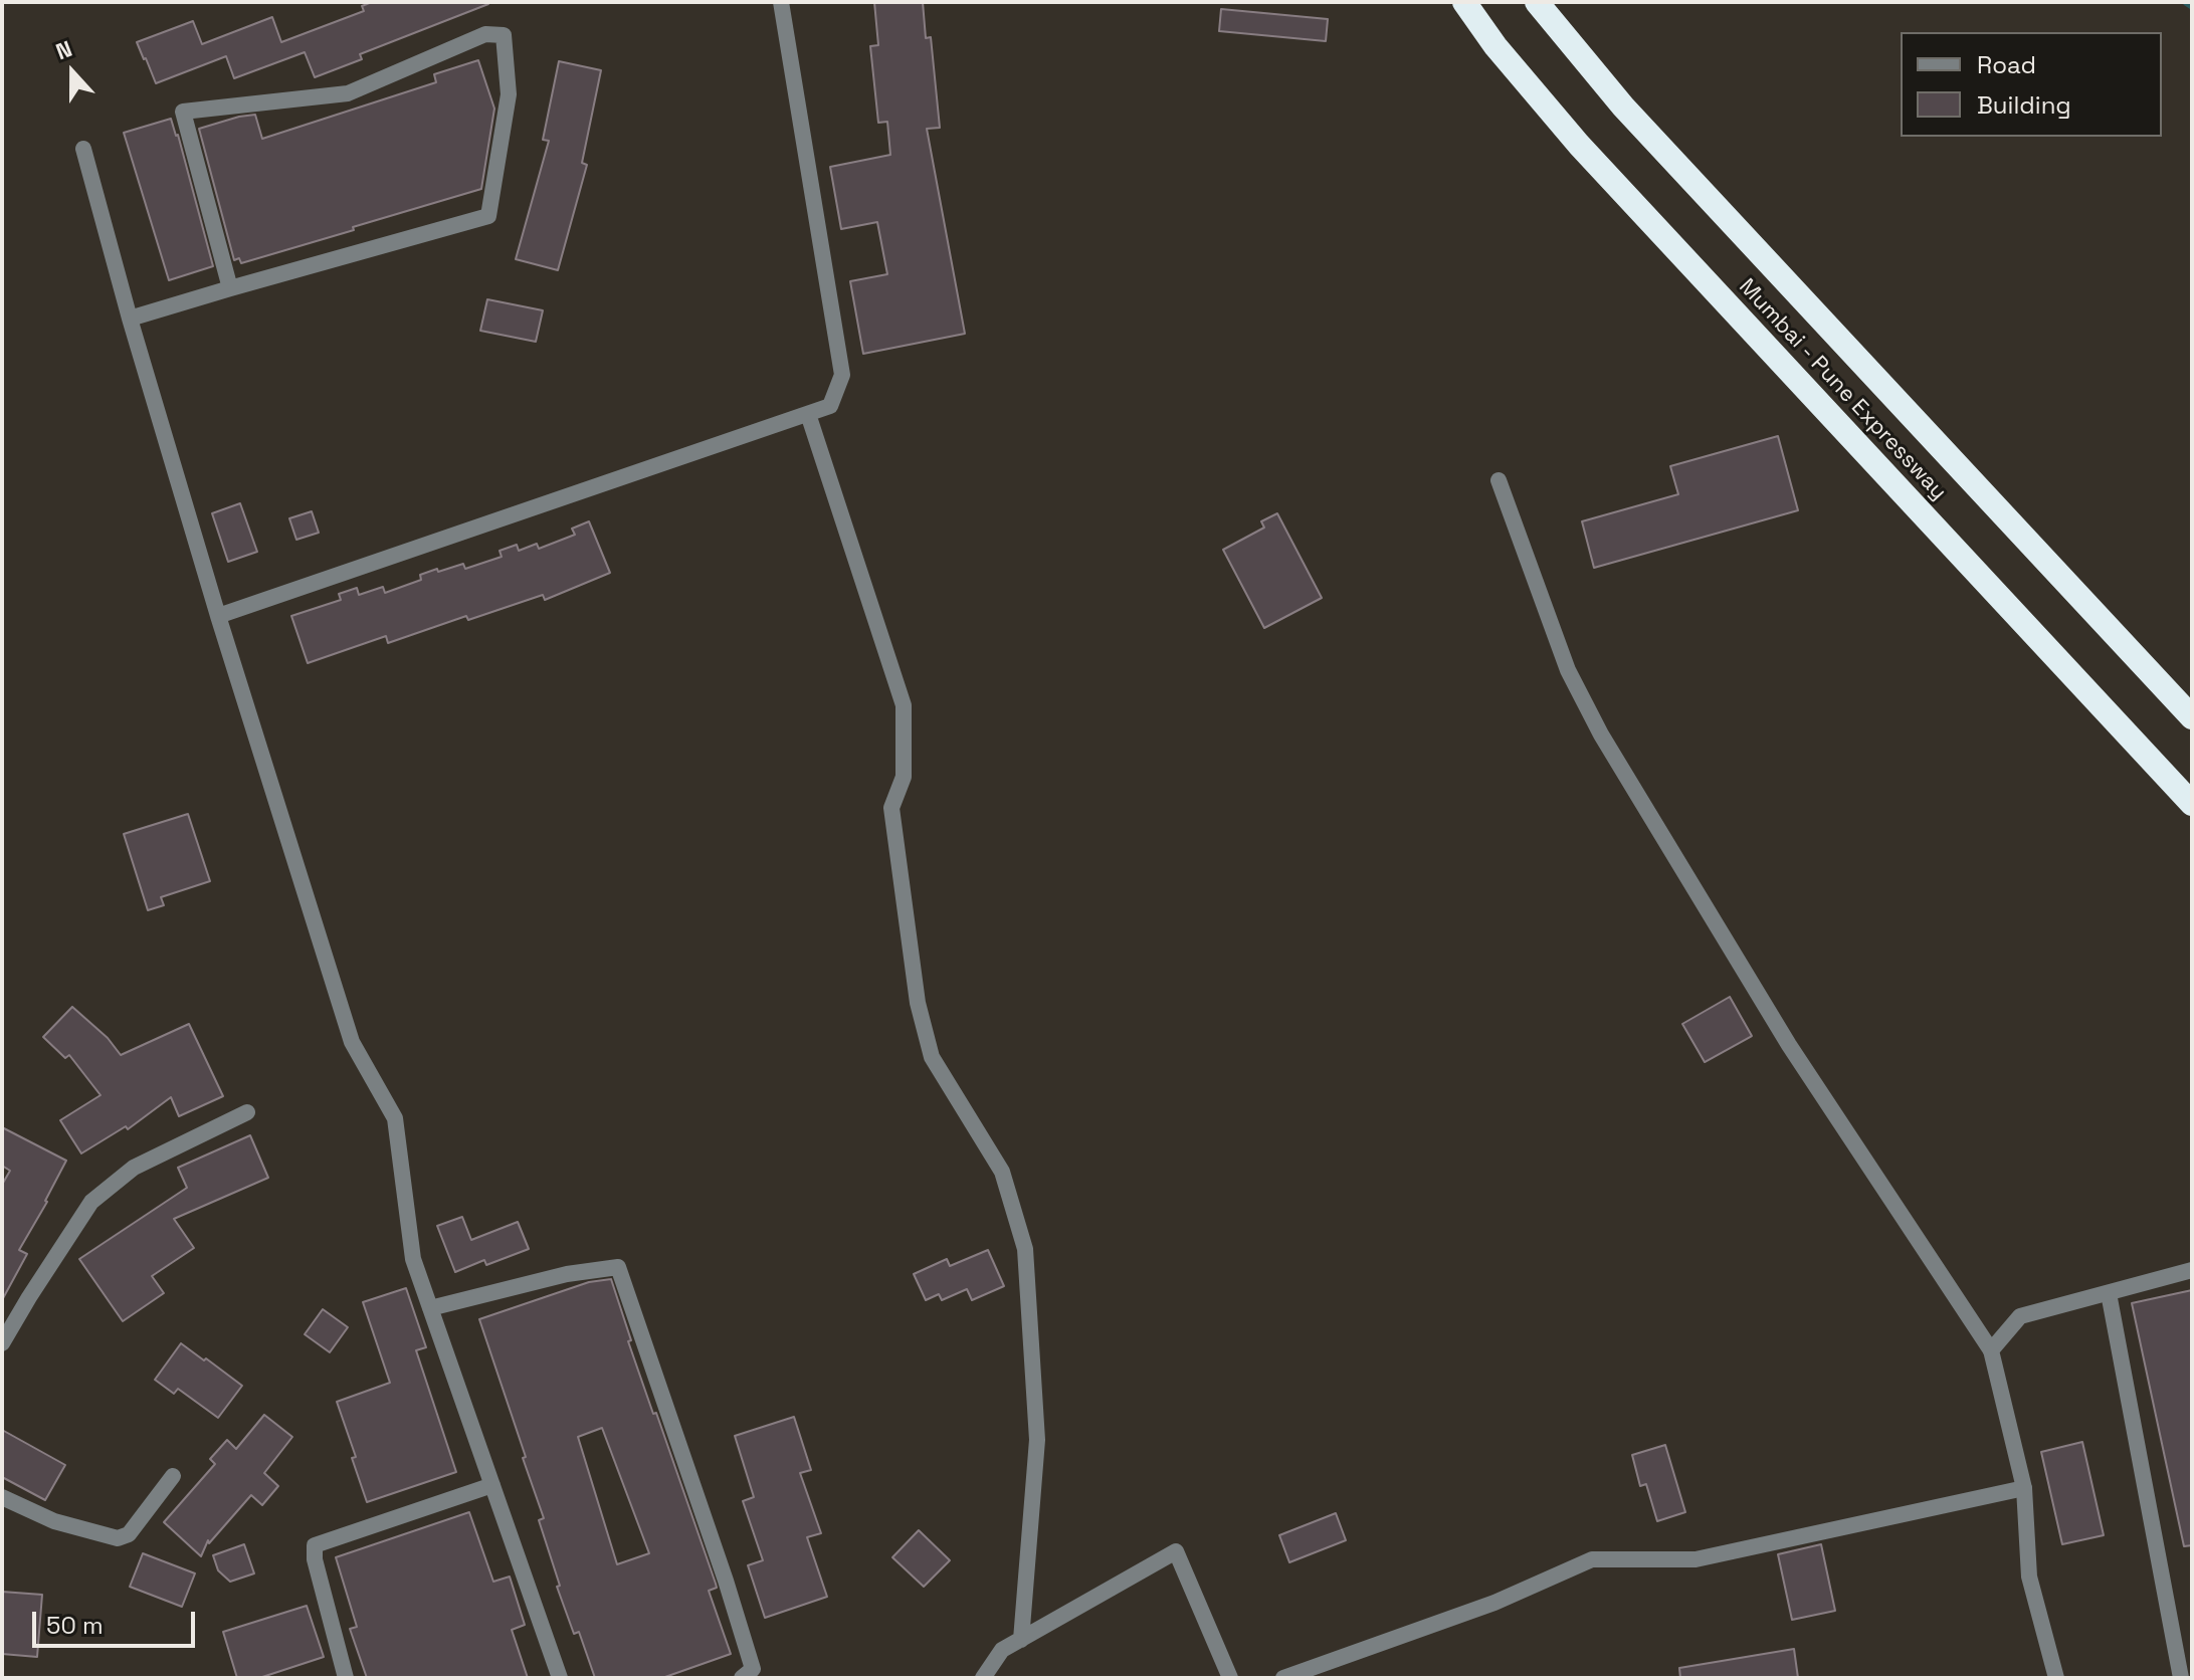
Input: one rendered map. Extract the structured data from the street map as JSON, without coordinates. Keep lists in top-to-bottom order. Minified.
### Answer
{"streets":{"highway":["Mumbai - Pune Expressway"]},"legend":["Road","Building"],"scale_bar":"50 m","north":"top"}
